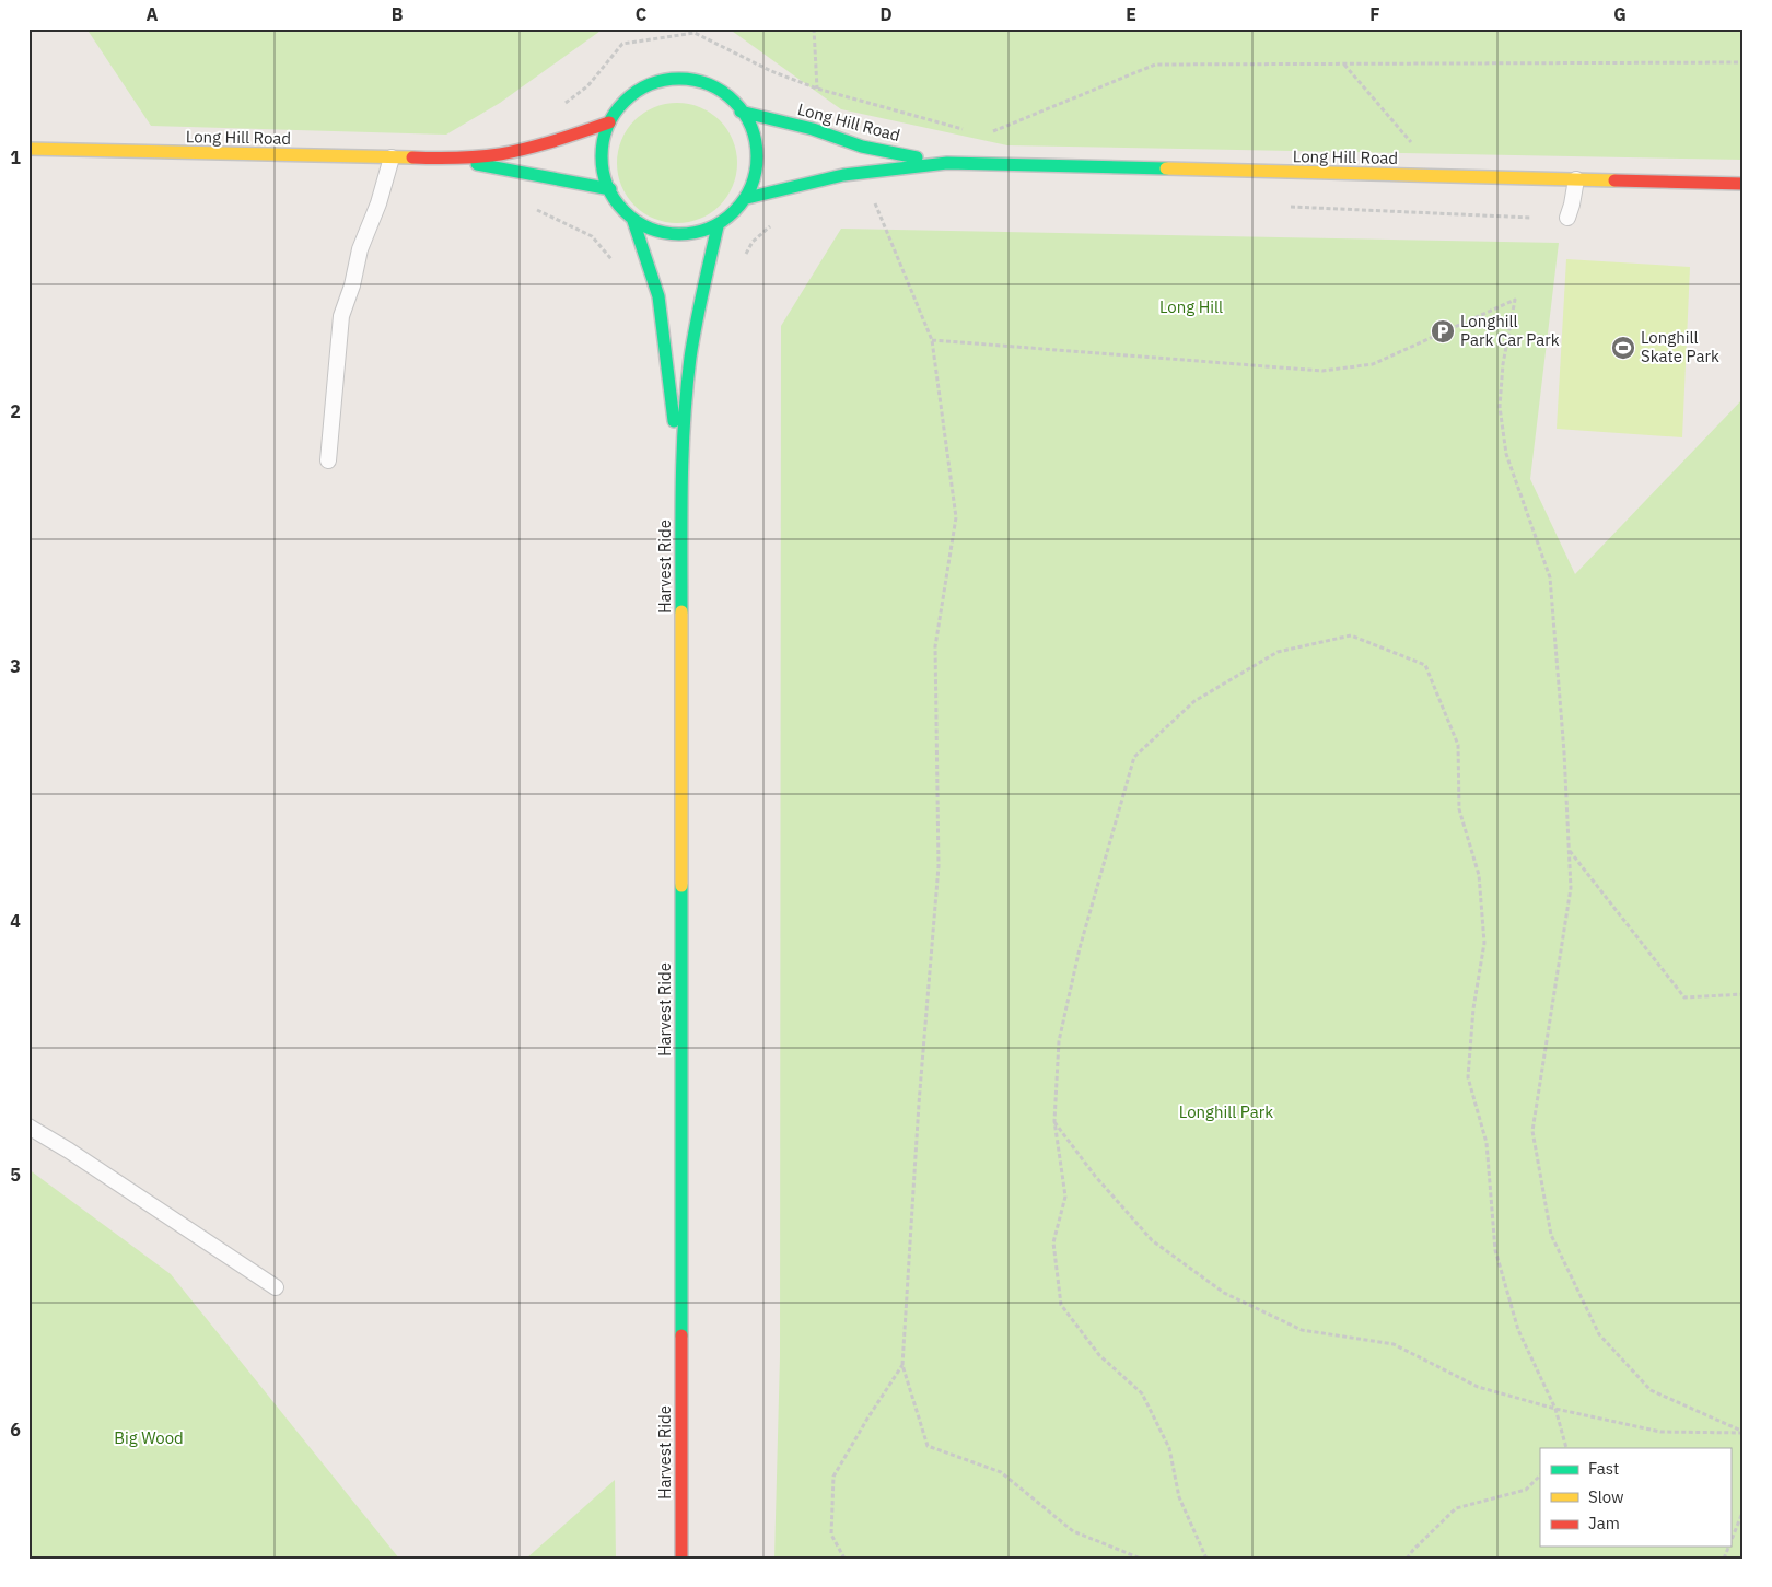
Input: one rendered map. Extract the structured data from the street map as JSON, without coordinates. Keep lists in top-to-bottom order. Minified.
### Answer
{"streets":{"street":["Long Hill Road","Harvest Ride"]},"crossings":[["Long Hill Road","Harvest Ride"]],"parks":["Long Hill","Longhill Park","Big Wood"],"places":{"parking":["Longhill Park Car Park"],"sports":["Longhill Skate Park"]},"legend":["Fast","Slow","Jam"],"grid":{"columns":["A","B","C","D","E","F","G"],"rows":["1","2","3","4","5","6"]}}
